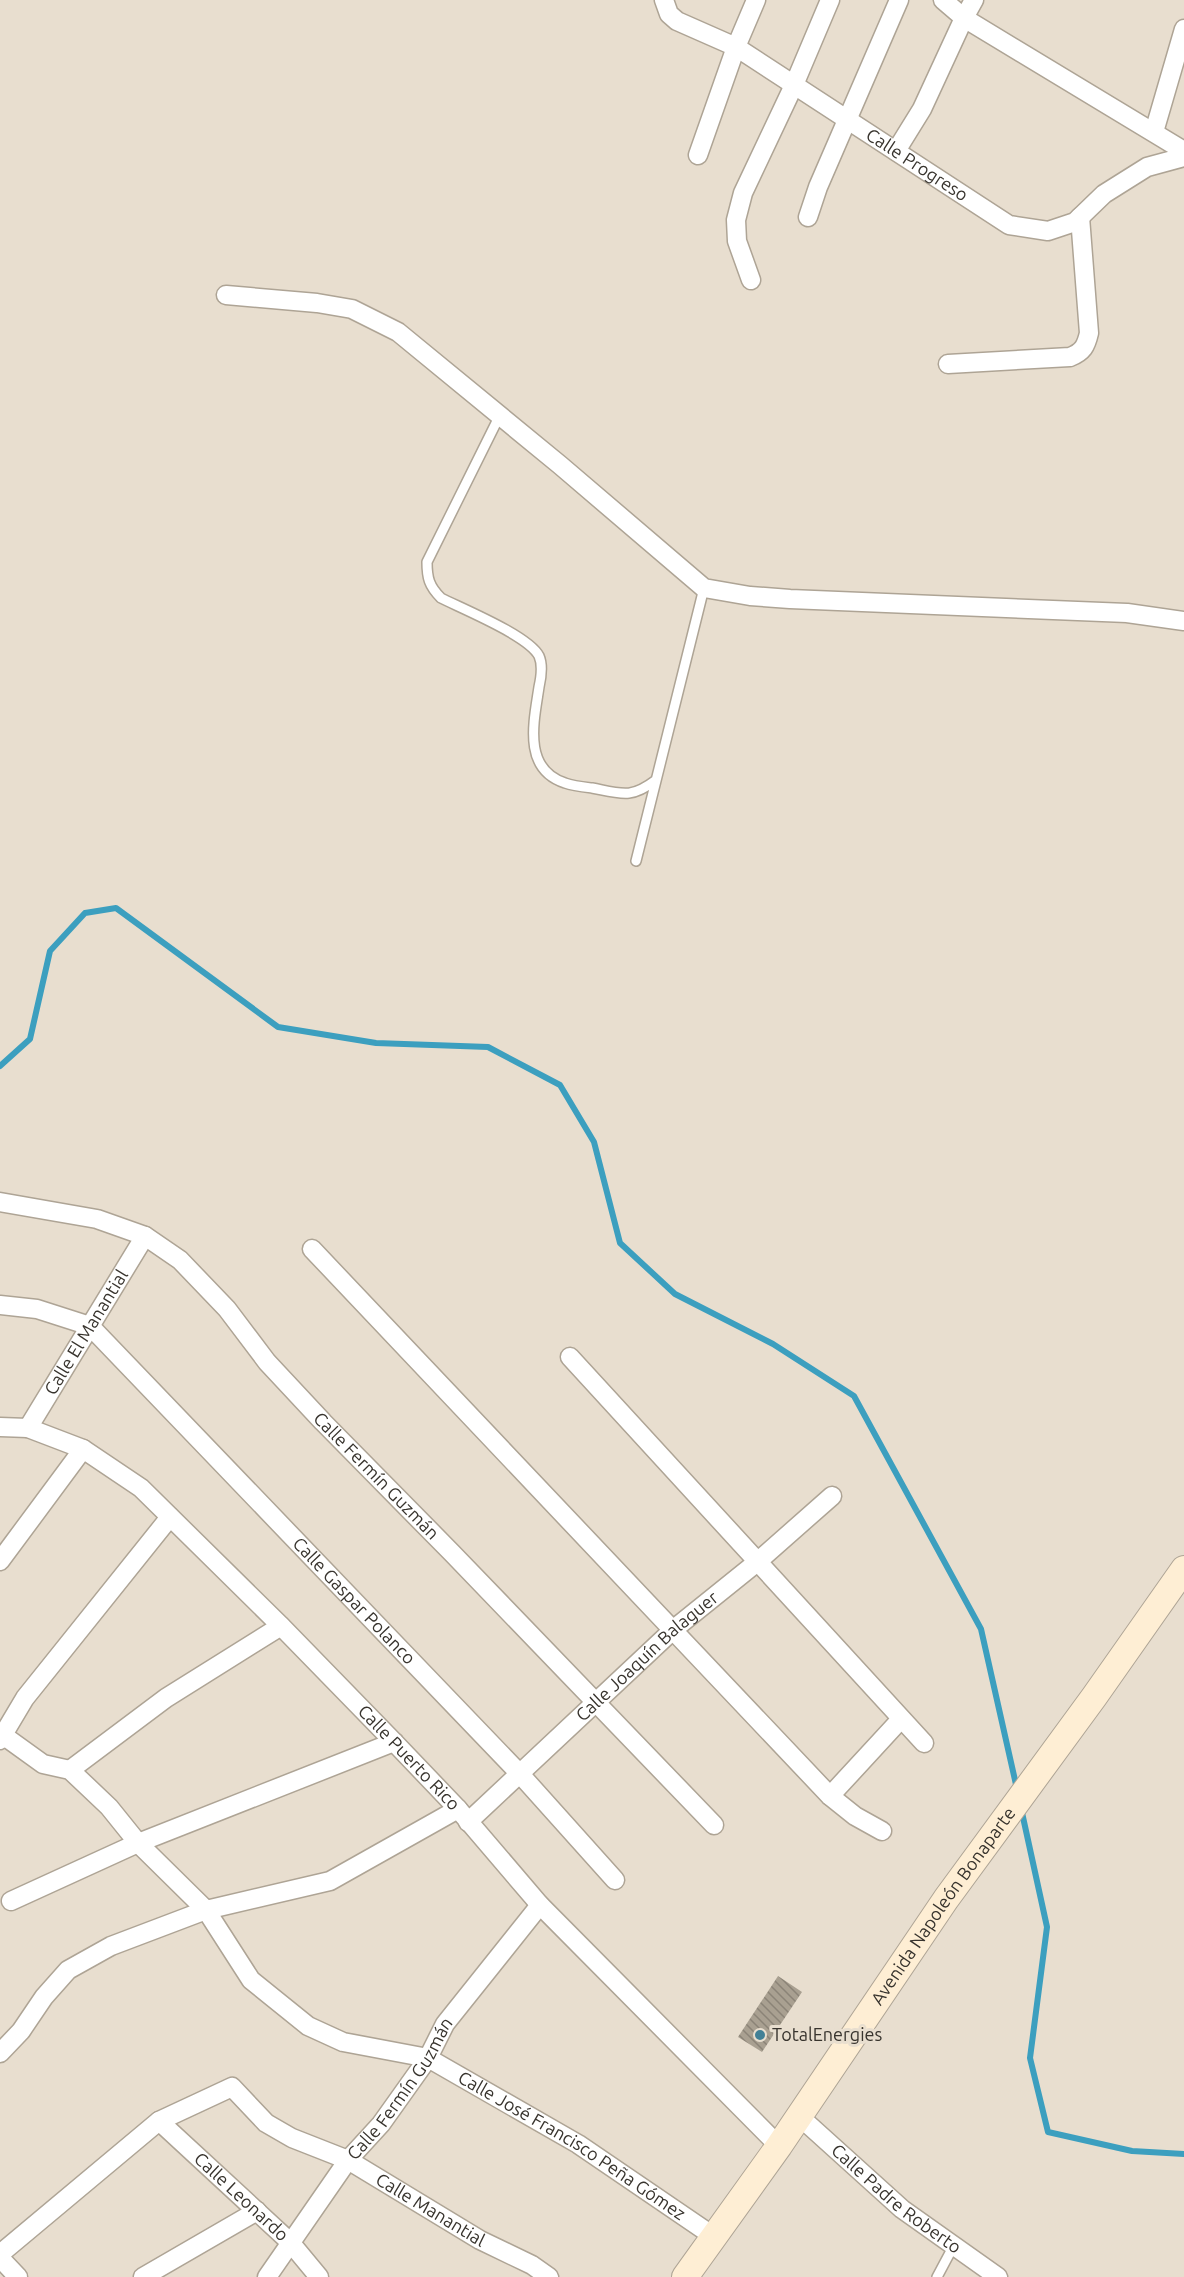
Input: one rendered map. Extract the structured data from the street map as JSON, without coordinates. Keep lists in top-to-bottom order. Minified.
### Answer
{"streets":{"main road":["Avenida Napoleón Bonaparte"],"street":["Calle Progreso","Calle El Manantial","Calle Fermín Guzmán","Calle Gaspar Polanco","Calle Joaquín Balaguer","Calle Puerto Rico","Calle José Francisco Peña Gómez","Calle Leonardo","Calle Padre Roberto","Calle Manantial"]},"crossings":[["Calle El Manantial","Calle Fermín Guzmán"],["Calle El Manantial","Calle Gaspar Polanco"],["Calle El Manantial","Calle Puerto Rico"],["Calle Fermín Guzmán","Calle Joaquín Balaguer"],["Calle Fermín Guzmán","Calle Puerto Rico"],["Calle Fermín Guzmán","Calle José Francisco Peña Gómez"],["Calle Fermín Guzmán","Calle Leonardo"],["Calle Fermín Guzmán","Calle Manantial"],["Calle Gaspar Polanco","Calle Joaquín Balaguer"],["Calle Joaquín Balaguer","Calle Puerto Rico"],["Calle Joaquín Balaguer","Calle José Francisco Peña Gómez"],["Calle Puerto Rico","Avenida Napoleón Bonaparte"],["Avenida Napoleón Bonaparte","Calle José Francisco Peña Gómez"],["Avenida Napoleón Bonaparte","Calle Padre Roberto"],["Calle Leonardo","Calle Manantial"]],"places":["TotalEnergies"]}
